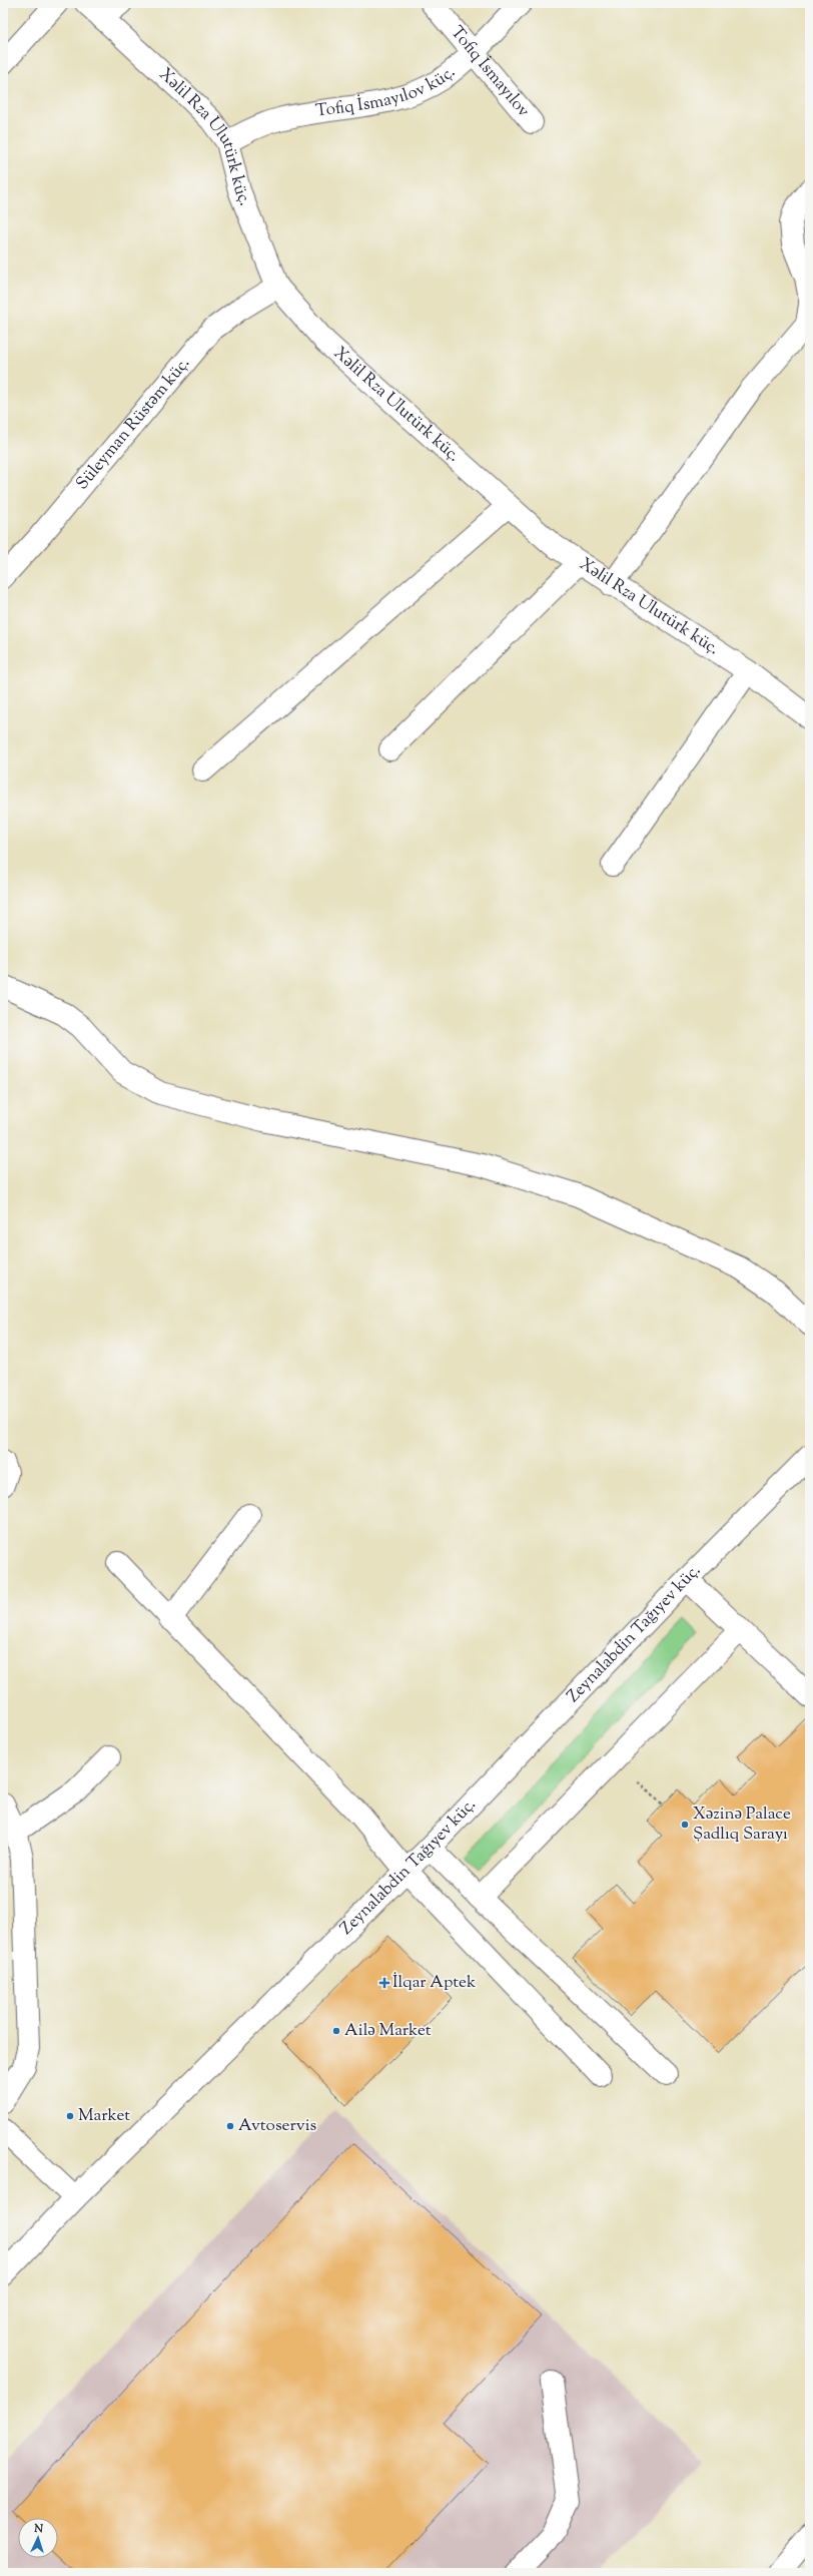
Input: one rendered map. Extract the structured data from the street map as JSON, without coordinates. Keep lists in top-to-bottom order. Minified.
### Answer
{"streets":{"street":["Tofiq İsmayılov","Tofiq İsmayılov küç.","Xəlil Rza Ulutürk küç.","Süleyman Rüstəm küç.","Zeynalabdin Tağıyev küç."]},"crossings":[["Tofiq İsmayılov","Tofiq İsmayılov küç."],["Tofiq İsmayılov küç.","Xəlil Rza Ulutürk küç."],["Xəlil Rza Ulutürk küç.","Süleyman Rüstəm küç."]],"places":{"other":["Xәzinә Palace Şadlıq Sarayı","Ailə Market","Market","Avtoservis"],"health":["İlqar Aptek"]},"north":"top"}
